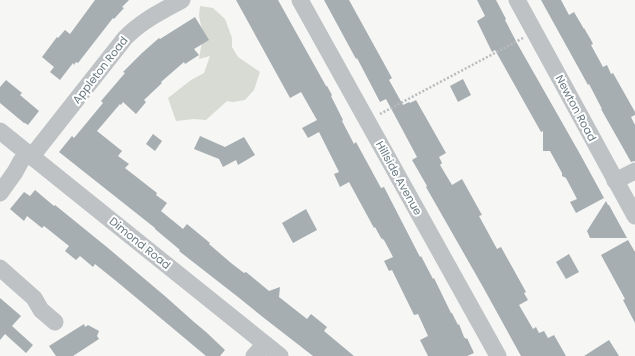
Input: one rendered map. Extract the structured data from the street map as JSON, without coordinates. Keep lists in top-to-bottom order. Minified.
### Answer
{"streets":{"street":["Appleton Road","Newton Road","Hillside Avenue","Dimond Road"]},"crossings":[["Appleton Road","Dimond Road"]]}
